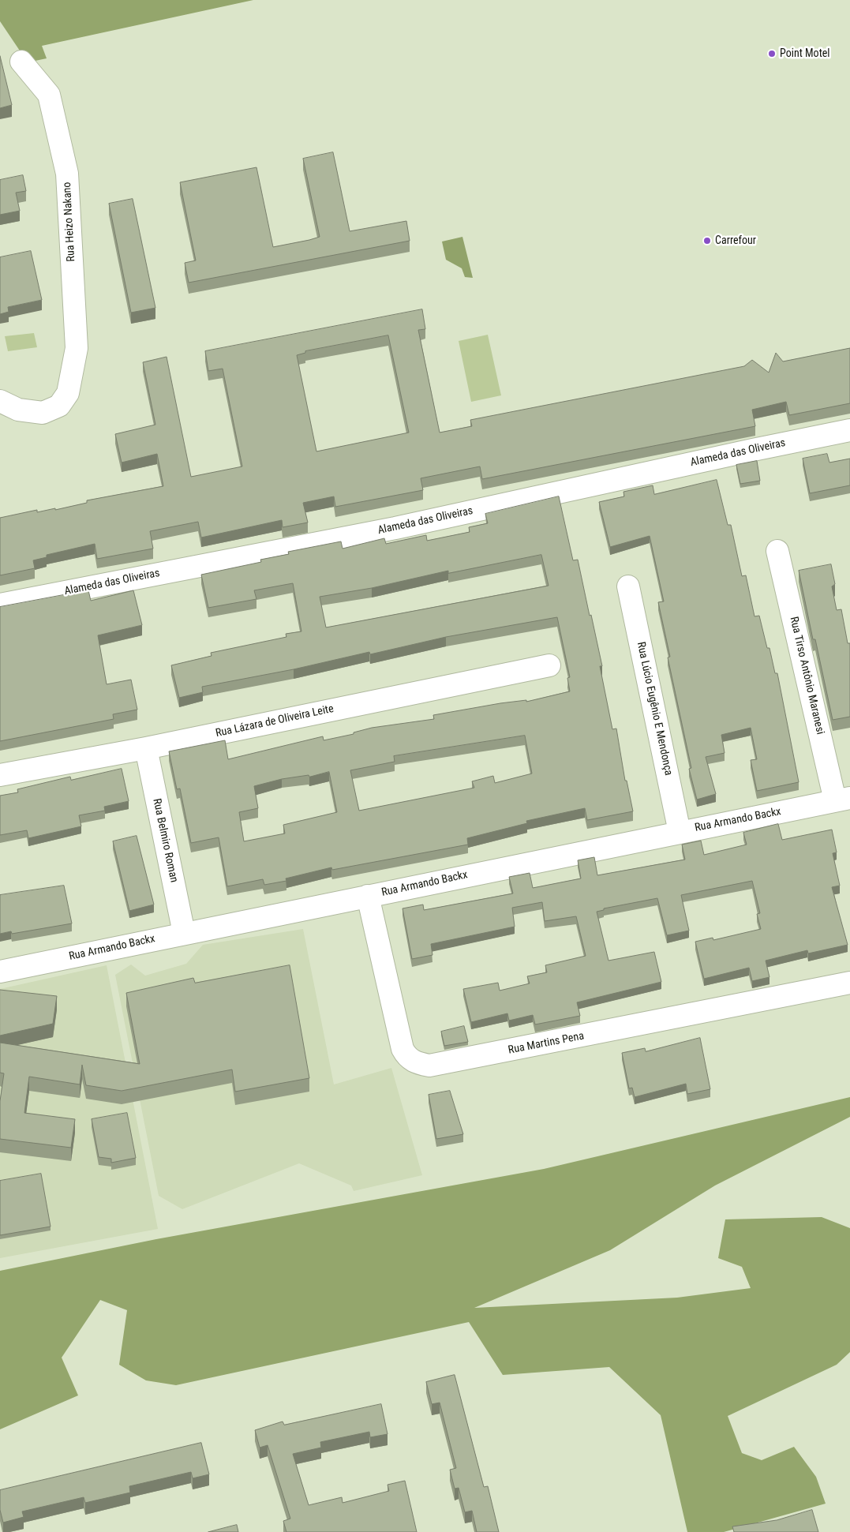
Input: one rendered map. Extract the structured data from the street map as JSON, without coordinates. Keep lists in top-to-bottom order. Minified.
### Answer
{"streets":{"street":["Rua Heizo Nakano","Alameda das Oliveiras","Rua Tirso Antônio Maranesi","Rua Lúcio Eugênio E Mendonça","Rua Lázara de Oliveira Leite","Rua Armando Backx","Rua Belmiro Roman","Rua Martins Pena"]},"crossings":[["Rua Tirso Antônio Maranesi","Rua Armando Backx"],["Rua Lúcio Eugênio E Mendonça","Rua Armando Backx"],["Rua Lázara de Oliveira Leite","Rua Belmiro Roman"],["Rua Armando Backx","Rua Belmiro Roman"],["Rua Armando Backx","Rua Martins Pena"]],"places":["Point Motel","Carrefour"]}
